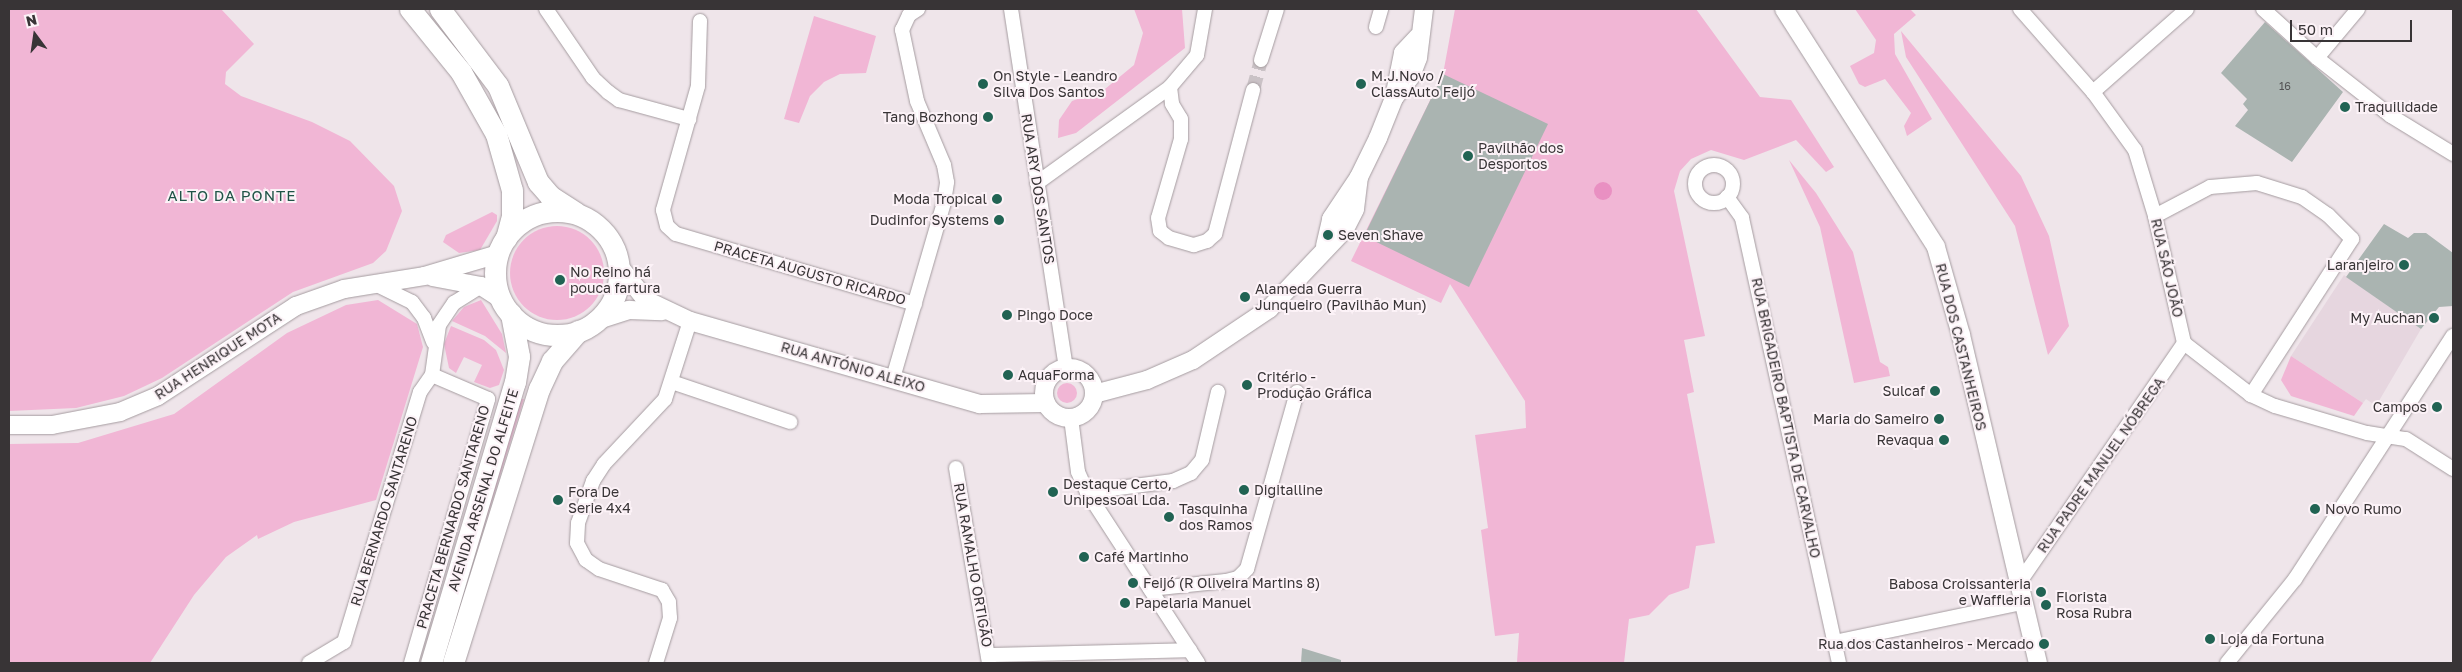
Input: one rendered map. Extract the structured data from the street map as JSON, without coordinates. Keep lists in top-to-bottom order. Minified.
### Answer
{"streets":{"main road":["AVENIDA ARSENAL DO ALFEITE"],"street":["RUA ARY DOS SANTOS","RUA SÃO JOÃO","PRACETA AUGUSTO RICARDO","RUA DOS CASTANHEIROS","RUA HENRIQUE MOTA","RUA ANTÓNIO ALEIXO","RUA BRIGADEIRO BAPTISTA DE CARVALHO","RUA PADRE MANUEL NÓBREGA","RUA BERNARDO SANTARENO","PRACETA BERNARDO SANTARENO","RUA RAMALHO ORTIGÃO"]},"crossings":[["RUA ARY DOS SANTOS","RUA ANTÓNIO ALEIXO"],["RUA SÃO JOÃO","RUA PADRE MANUEL NÓBREGA"],["PRACETA AUGUSTO RICARDO","RUA ANTÓNIO ALEIXO"],["RUA DOS CASTANHEIROS","RUA PADRE MANUEL NÓBREGA"],["RUA HENRIQUE MOTA","RUA ANTÓNIO ALEIXO"],["RUA HENRIQUE MOTA","AVENIDA ARSENAL DO ALFEITE"],["RUA HENRIQUE MOTA","RUA BERNARDO SANTARENO"],["RUA ANTÓNIO ALEIXO","AVENIDA ARSENAL DO ALFEITE"],["RUA BERNARDO SANTARENO","PRACETA BERNARDO SANTARENO"]],"districts":["ALTO DA PONTE"],"places":["On Style - Leandro Silva Dos Santos","M.J.Novo / ClassAuto Feijó","Traquilidade","Tang Bozhong","Pavilhão dos Desportos","Moda Tropical","Dudinfor Systems","Seven Shave","Laranjeiro","No Reino há pouca fartura","Alameda Guerra Junqueiro (Pavilhão Mun)","Pingo Doce","My Auchan","AquaForma","Critério - Produção Gráfica","Sulcaf","Campos","Maria do Sameiro","Revaqua","Digitalline","Destaque Certo, Unipessoal Lda.","Fora De Serie 4x4","Novo Rumo","Tasquinha dos Ramos","Café Martinho","Feijó (R Oliveira Martins 8)","Babosa Croissanteria e Waffleria","Papelaria Manuel","Florista Rosa Rubra","Loja da Fortuna","Rua dos Castanheiros - Mercado"],"house_numbers":["16"],"scale_bar":"50 m","north":"top"}
